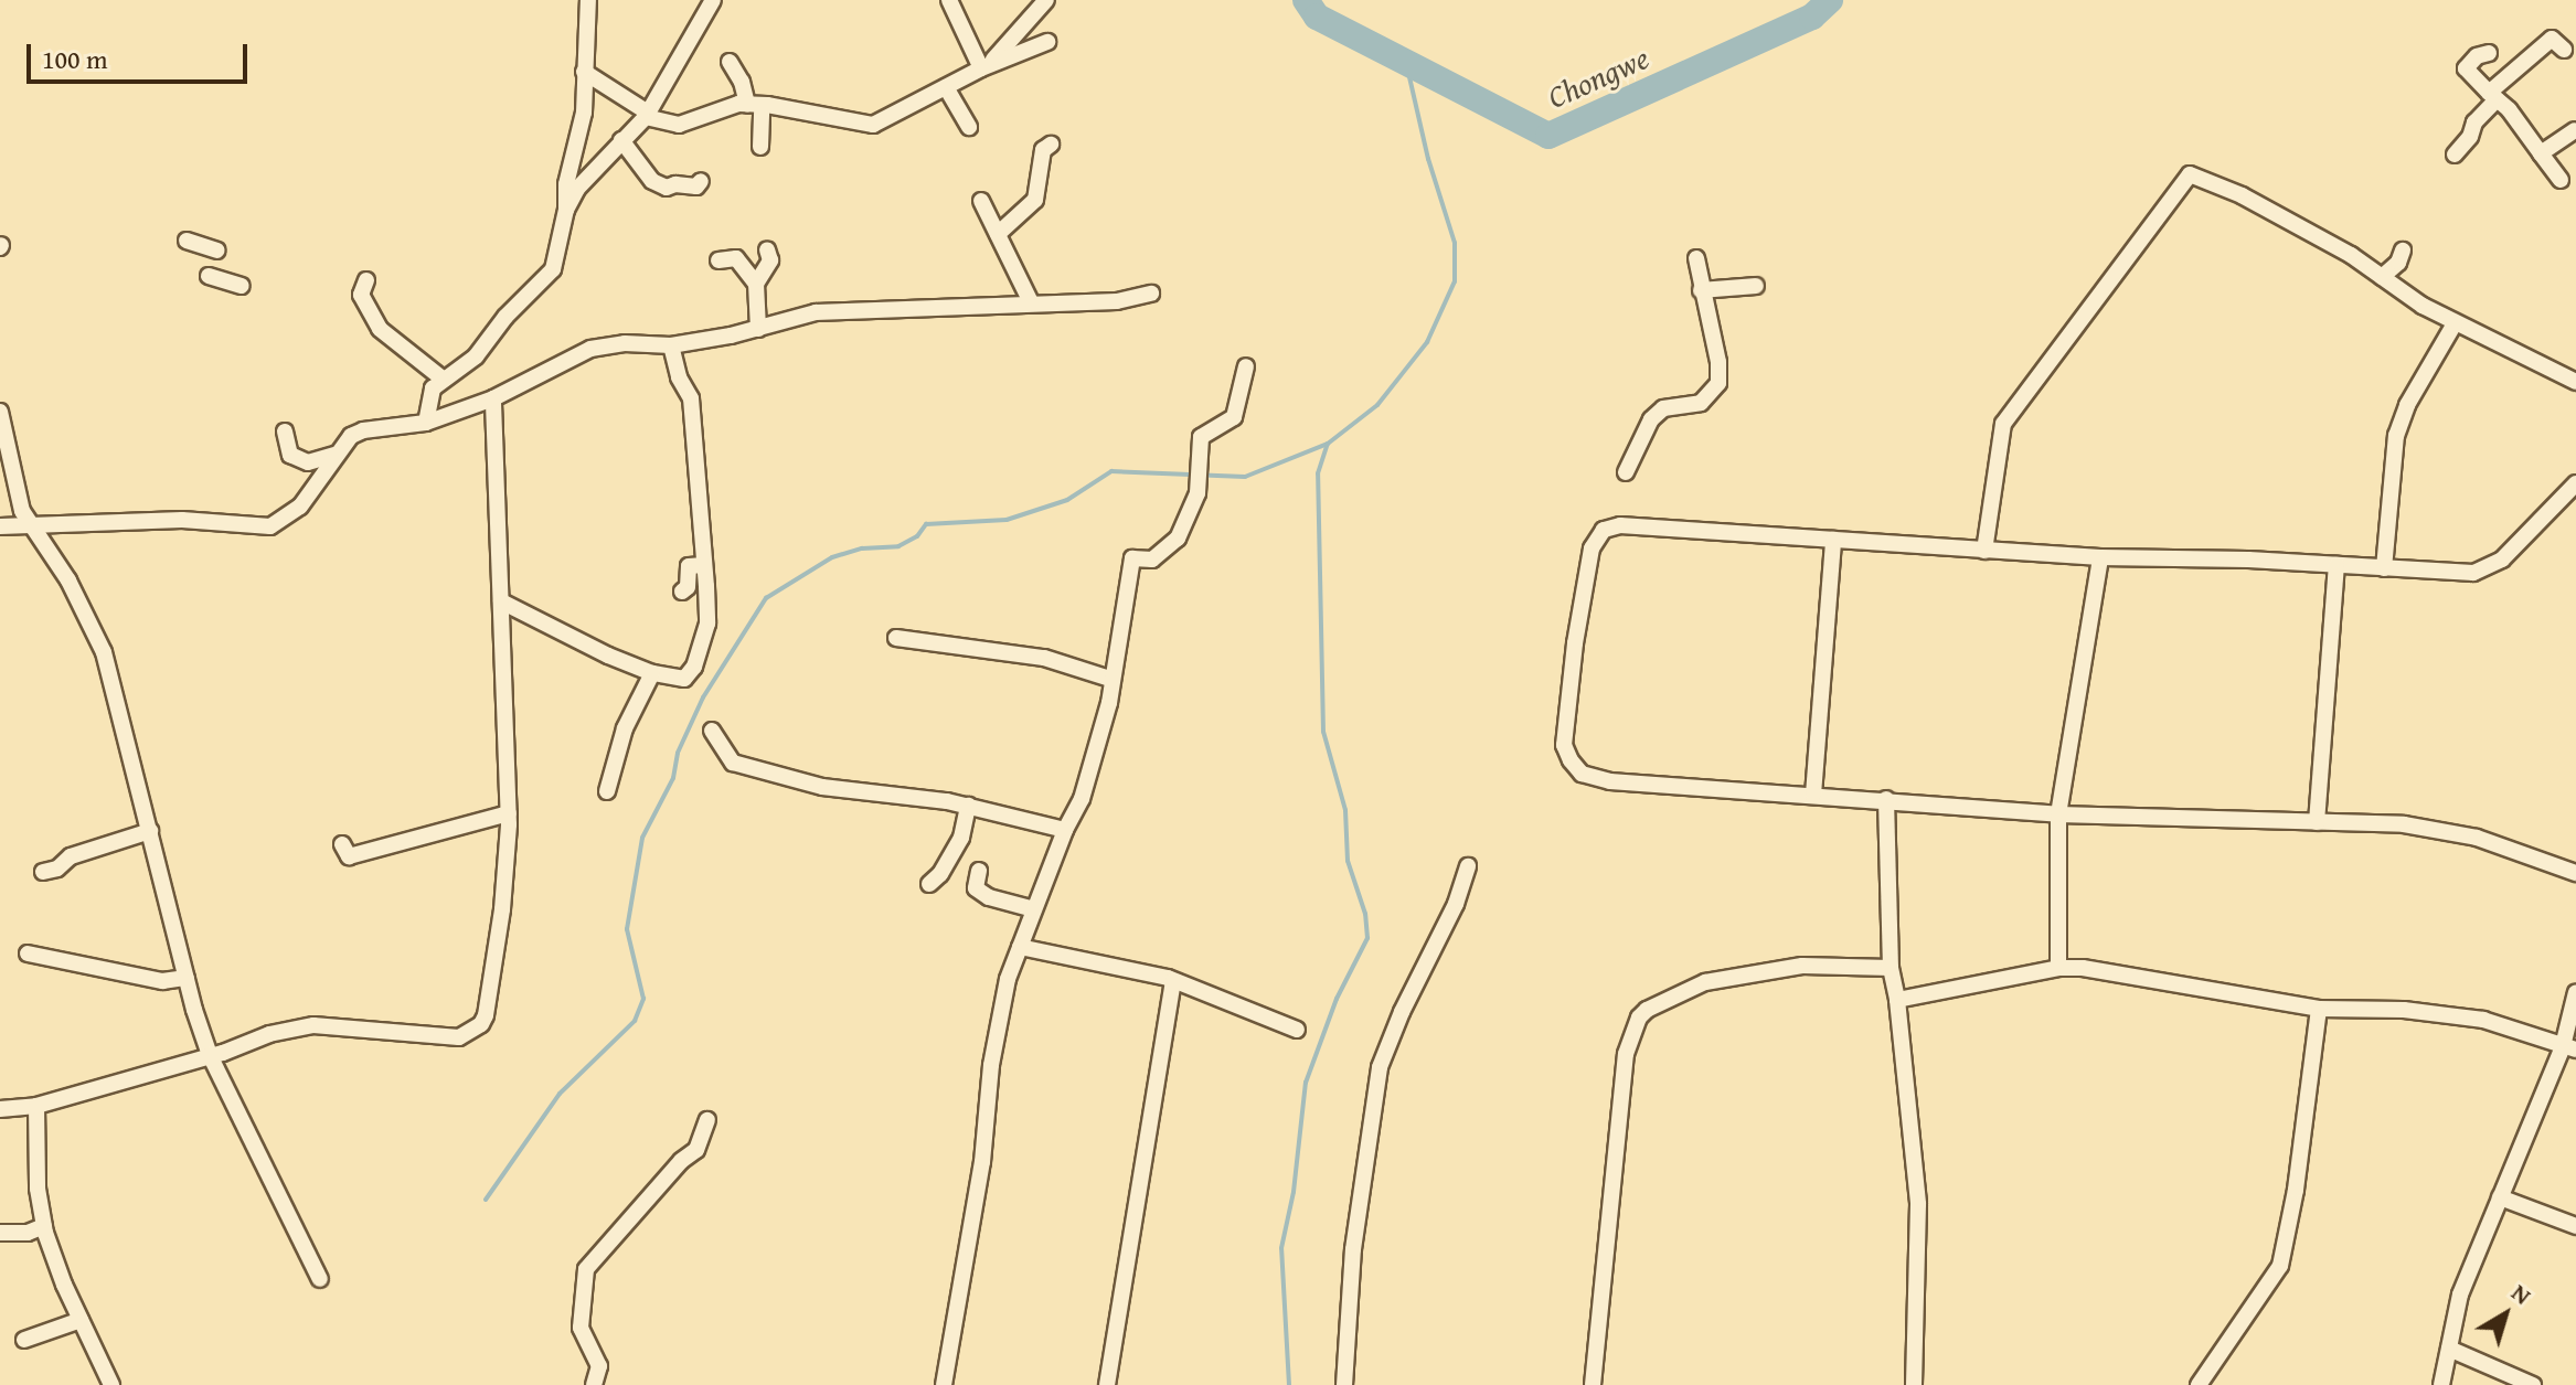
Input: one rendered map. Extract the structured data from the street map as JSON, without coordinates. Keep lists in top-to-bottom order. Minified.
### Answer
{"water":["Chongwe"],"scale_bar":"100 m","north":"top right"}
